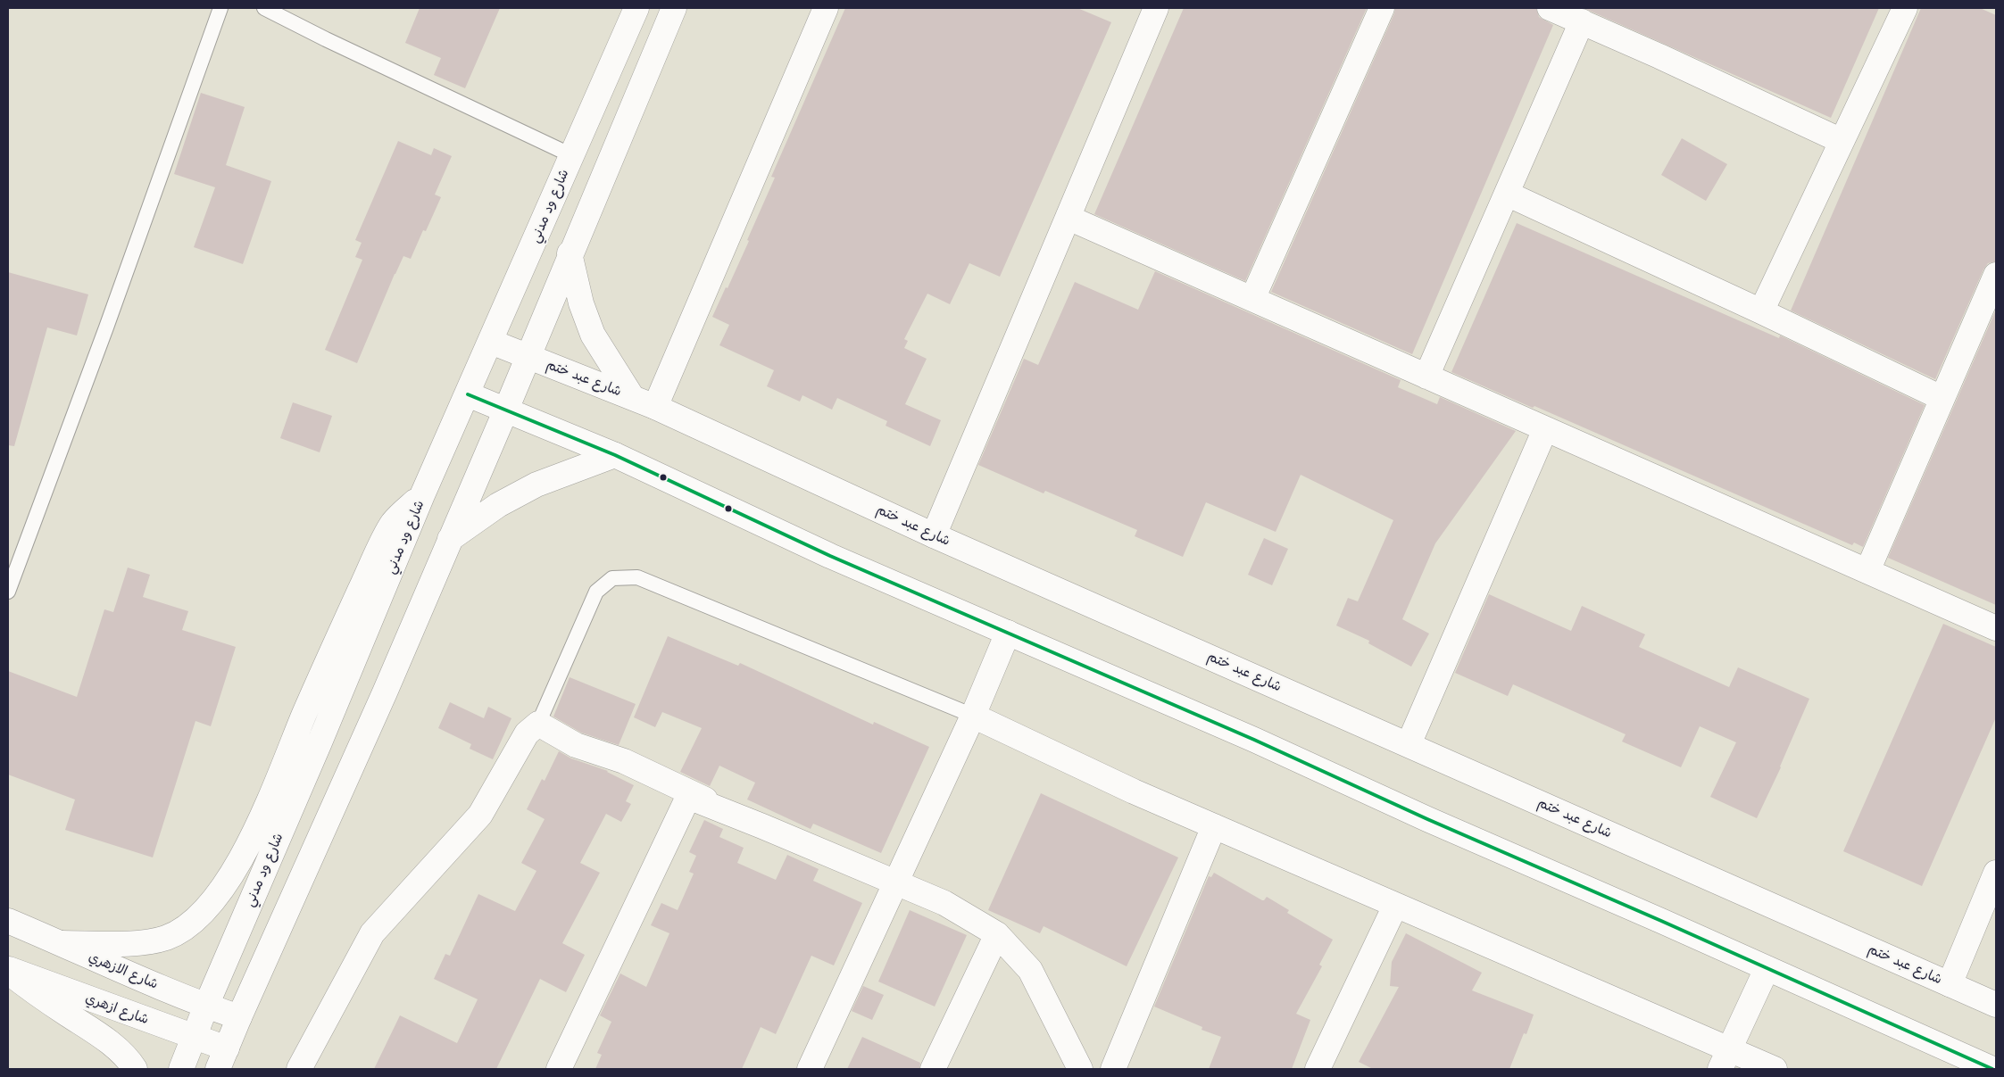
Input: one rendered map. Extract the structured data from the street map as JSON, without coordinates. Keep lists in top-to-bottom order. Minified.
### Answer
{"streets":{"main road":["شارع ود مدني","شارع عبد ختم","شارع الازهري","شارع ازهري"]},"crossings":[["شارع ود مدني","شارع عبد ختم"],["شارع ود مدني","شارع الازهري"],["شارع ود مدني","شارع ازهري"]]}
